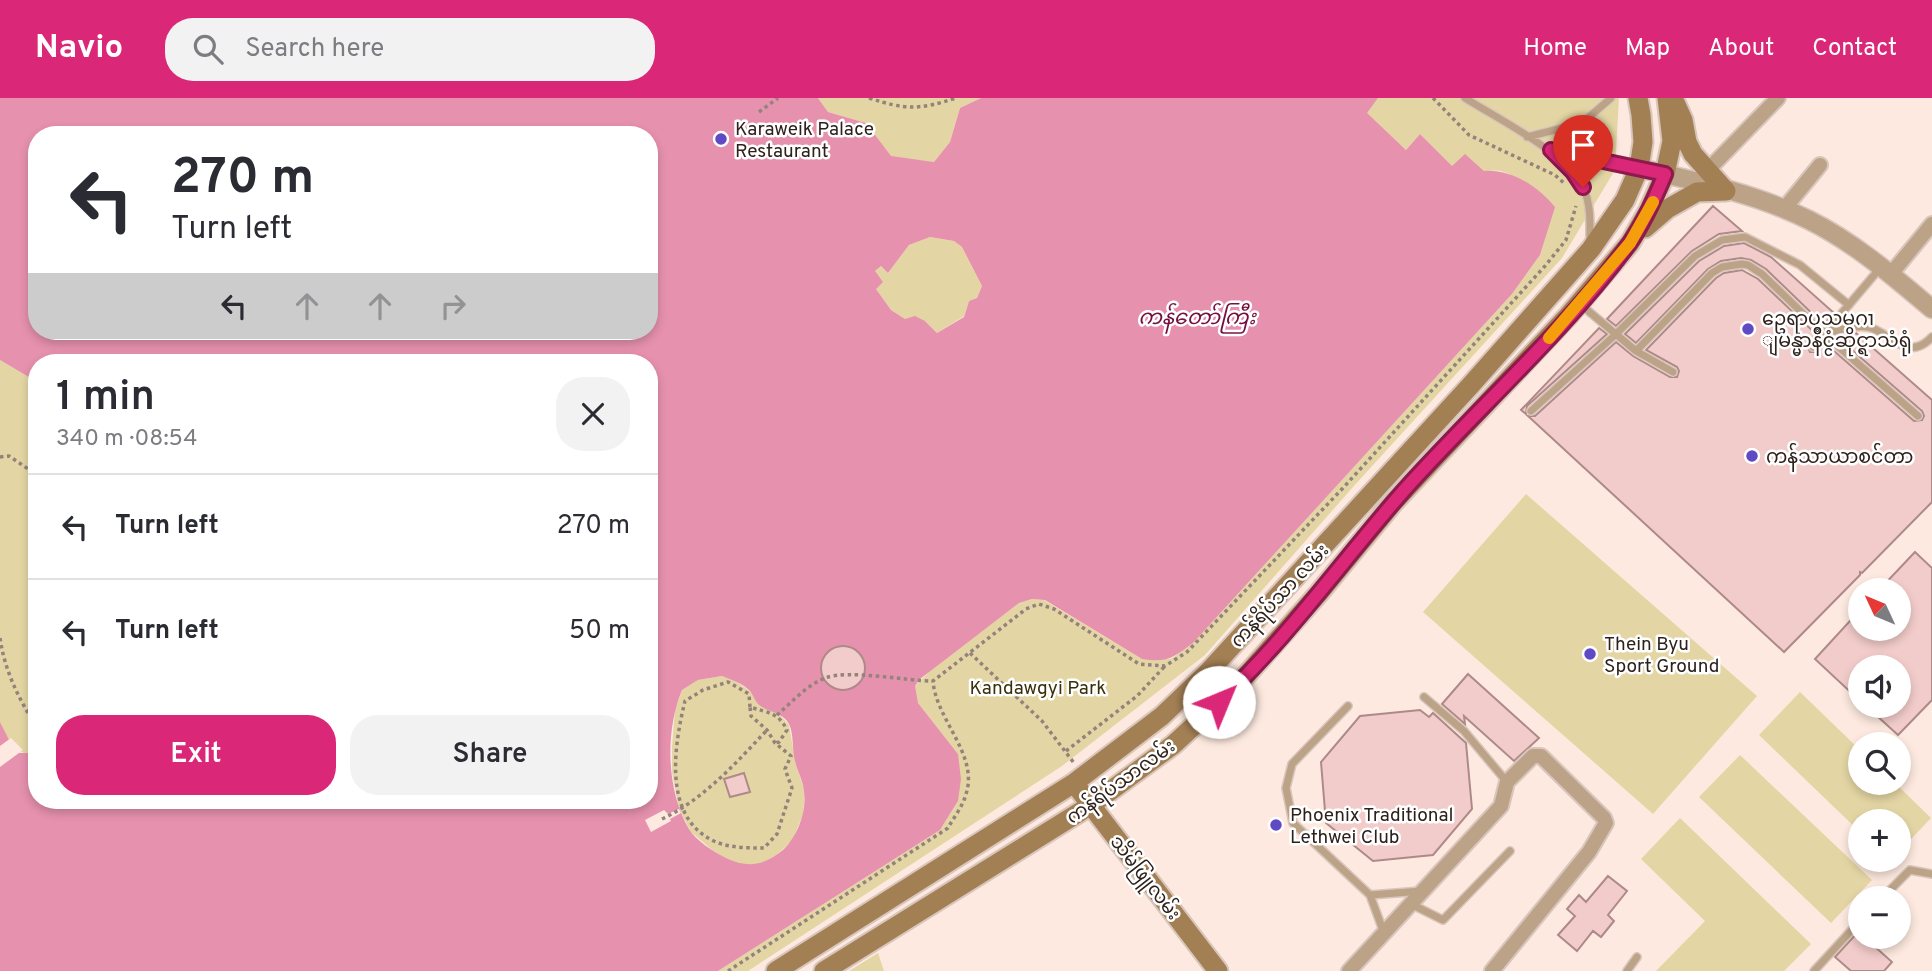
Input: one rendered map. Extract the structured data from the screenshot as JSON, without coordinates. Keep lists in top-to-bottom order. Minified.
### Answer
{"streets":{"main road":["ကန်ရိပ်သာ လမ်း","ကန်ရိပ်သာလမ်း","သိမ်ဖြူလမ်း"]},"crossings":[["ကန်ရိပ်သာ လမ်း","သိမ်ဖြူလမ်း"],["ကန်ရိပ်သာလမ်း","သိမ်ဖြူလမ်း"]],"water":["ကန်တော်ကြီး"],"parks":["Kandawgyi Park"],"places":["Karaweik Palace Restaurant","ဥေရာပသမဂၢ ျမန္မာနိဳင္ငံဆိုင္ရာသံရုံ","ကန်သာယာစင်တာ","Thein Byu Sport Ground","Phoenix Traditional Lethwei Club"],"north":"top left","page":{"header":"Navio","search":"Search here","nav":["Home","Map","About","Contact"],"turn":["270 m","Turn left"],"heading":["1 min","340 m · 08:54"],"list":[{"name":"Turn left","value":"270 m"},{"name":"Turn left","value":"50 m"}],"map_buttons":["+","−"],"buttons":["Exit","Share"]}}
